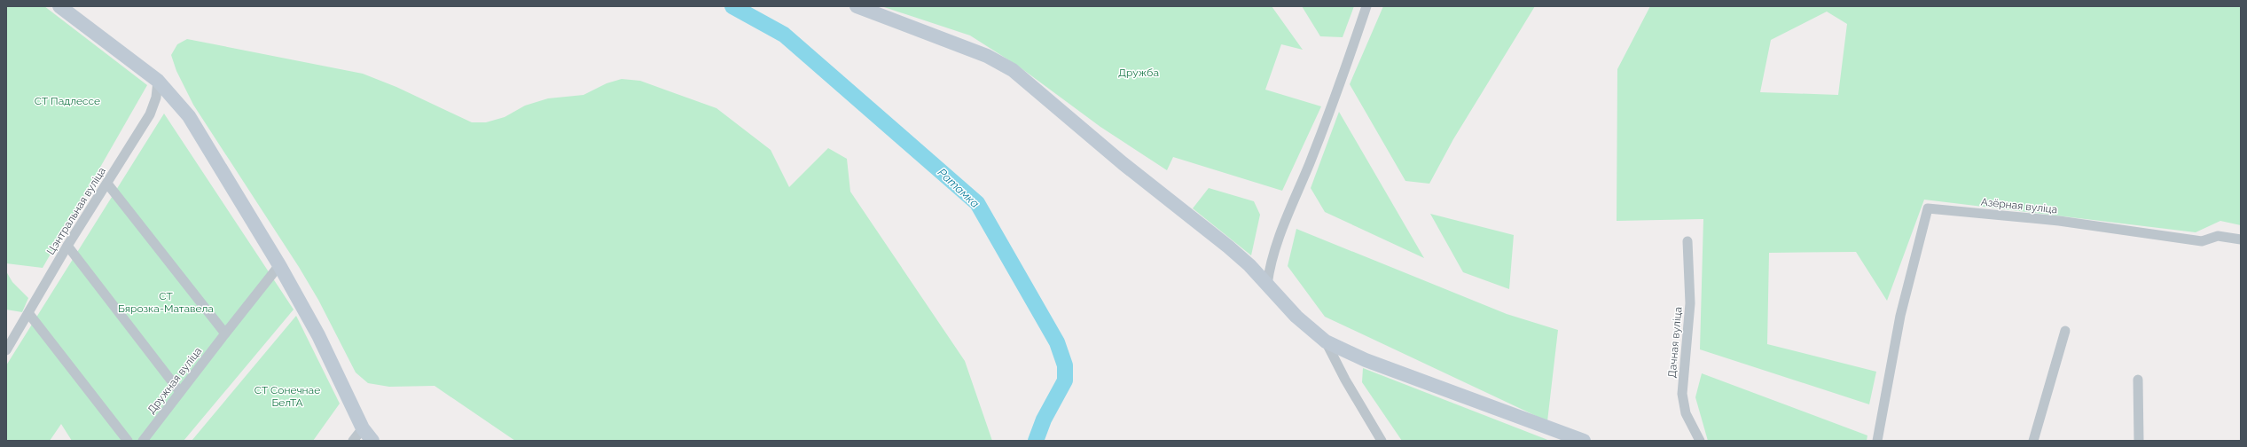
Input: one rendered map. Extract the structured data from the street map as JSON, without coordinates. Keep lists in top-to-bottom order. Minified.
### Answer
{"streets":{"street":["Азёрная вуліца","Цэнтральная вуліца","Дачная вуліца","Дружная вуліца"]},"water":["Ратамка"],"parks":["Дружба","СТ Падлессе","СТ Бярозка-Матавела","СТ Сонечнае БелТА"]}
